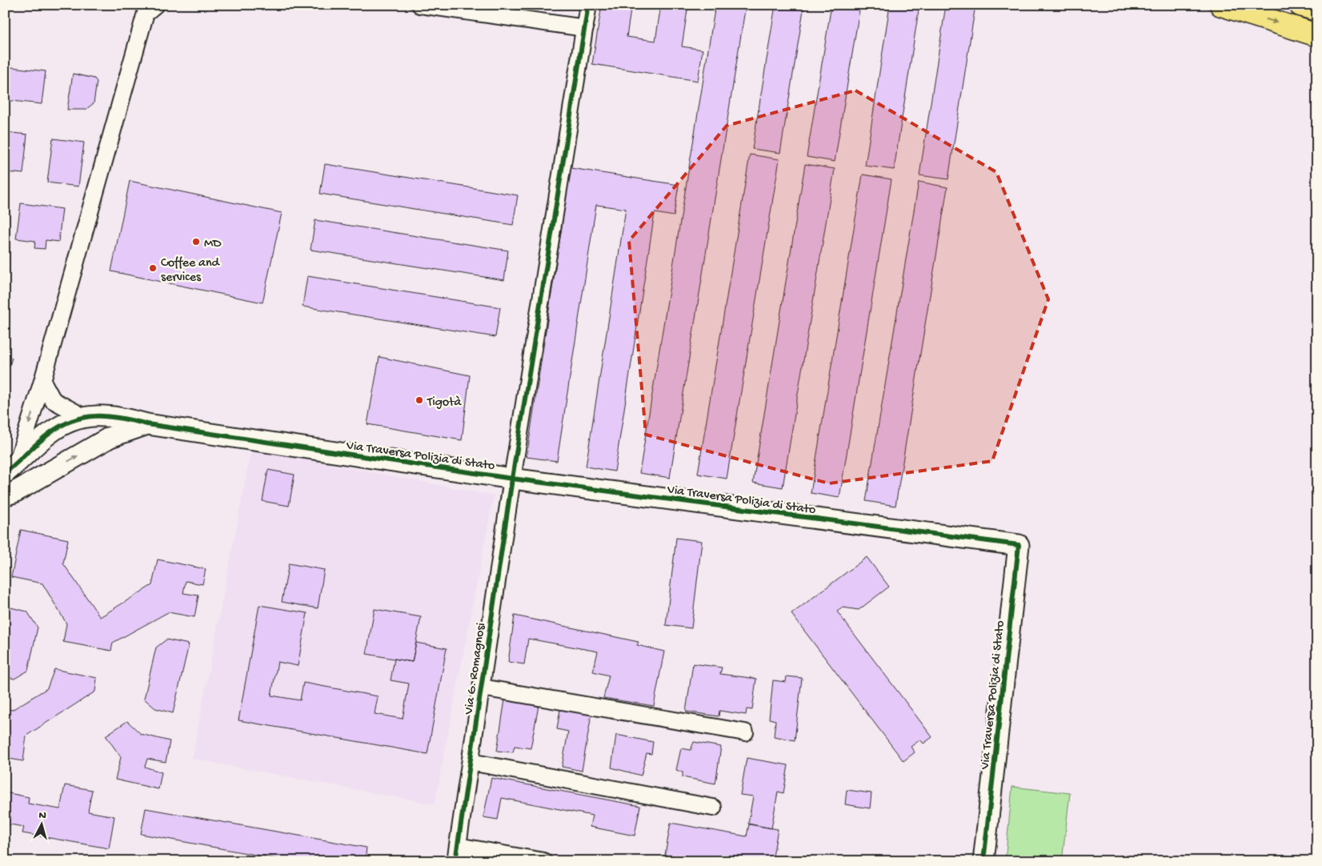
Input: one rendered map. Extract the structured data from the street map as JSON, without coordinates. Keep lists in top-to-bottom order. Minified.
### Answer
{"streets":{"street":["Via Traversa Polizia di Stato","Via G. Romagnosi"]},"crossings":[["Via Traversa Polizia di Stato","Via G. Romagnosi"]],"places":["MD","Coffee and services","Tigotà"],"north":"top"}
